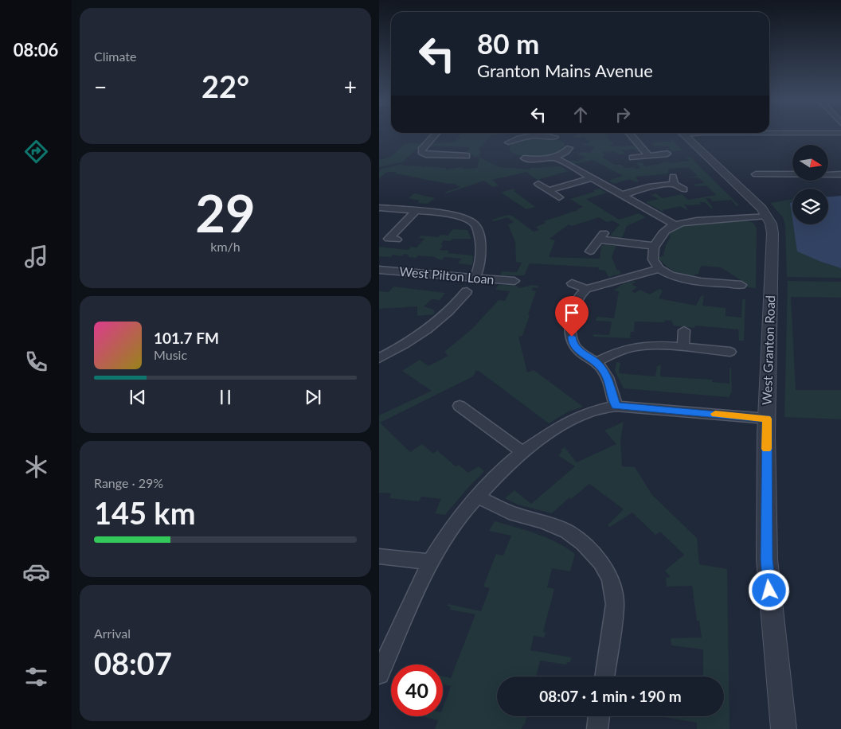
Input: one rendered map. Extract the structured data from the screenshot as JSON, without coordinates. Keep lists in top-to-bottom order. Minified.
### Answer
{"streets":{"street":["West Pilton Loan","West Granton Road"]},"north":"right","page":{"tabs":"08:06","tile":["Climate",["29","km/h"],["Range · 29%","145 km"],["Arrival","08:07"]],"turn":["80 m","Granton Mains Avenue"],"heat":["−","22°","+"],"song":["101.7 FM","Music"],"limit":"40","trip":"08:07 · 1 min · 190 m"}}
